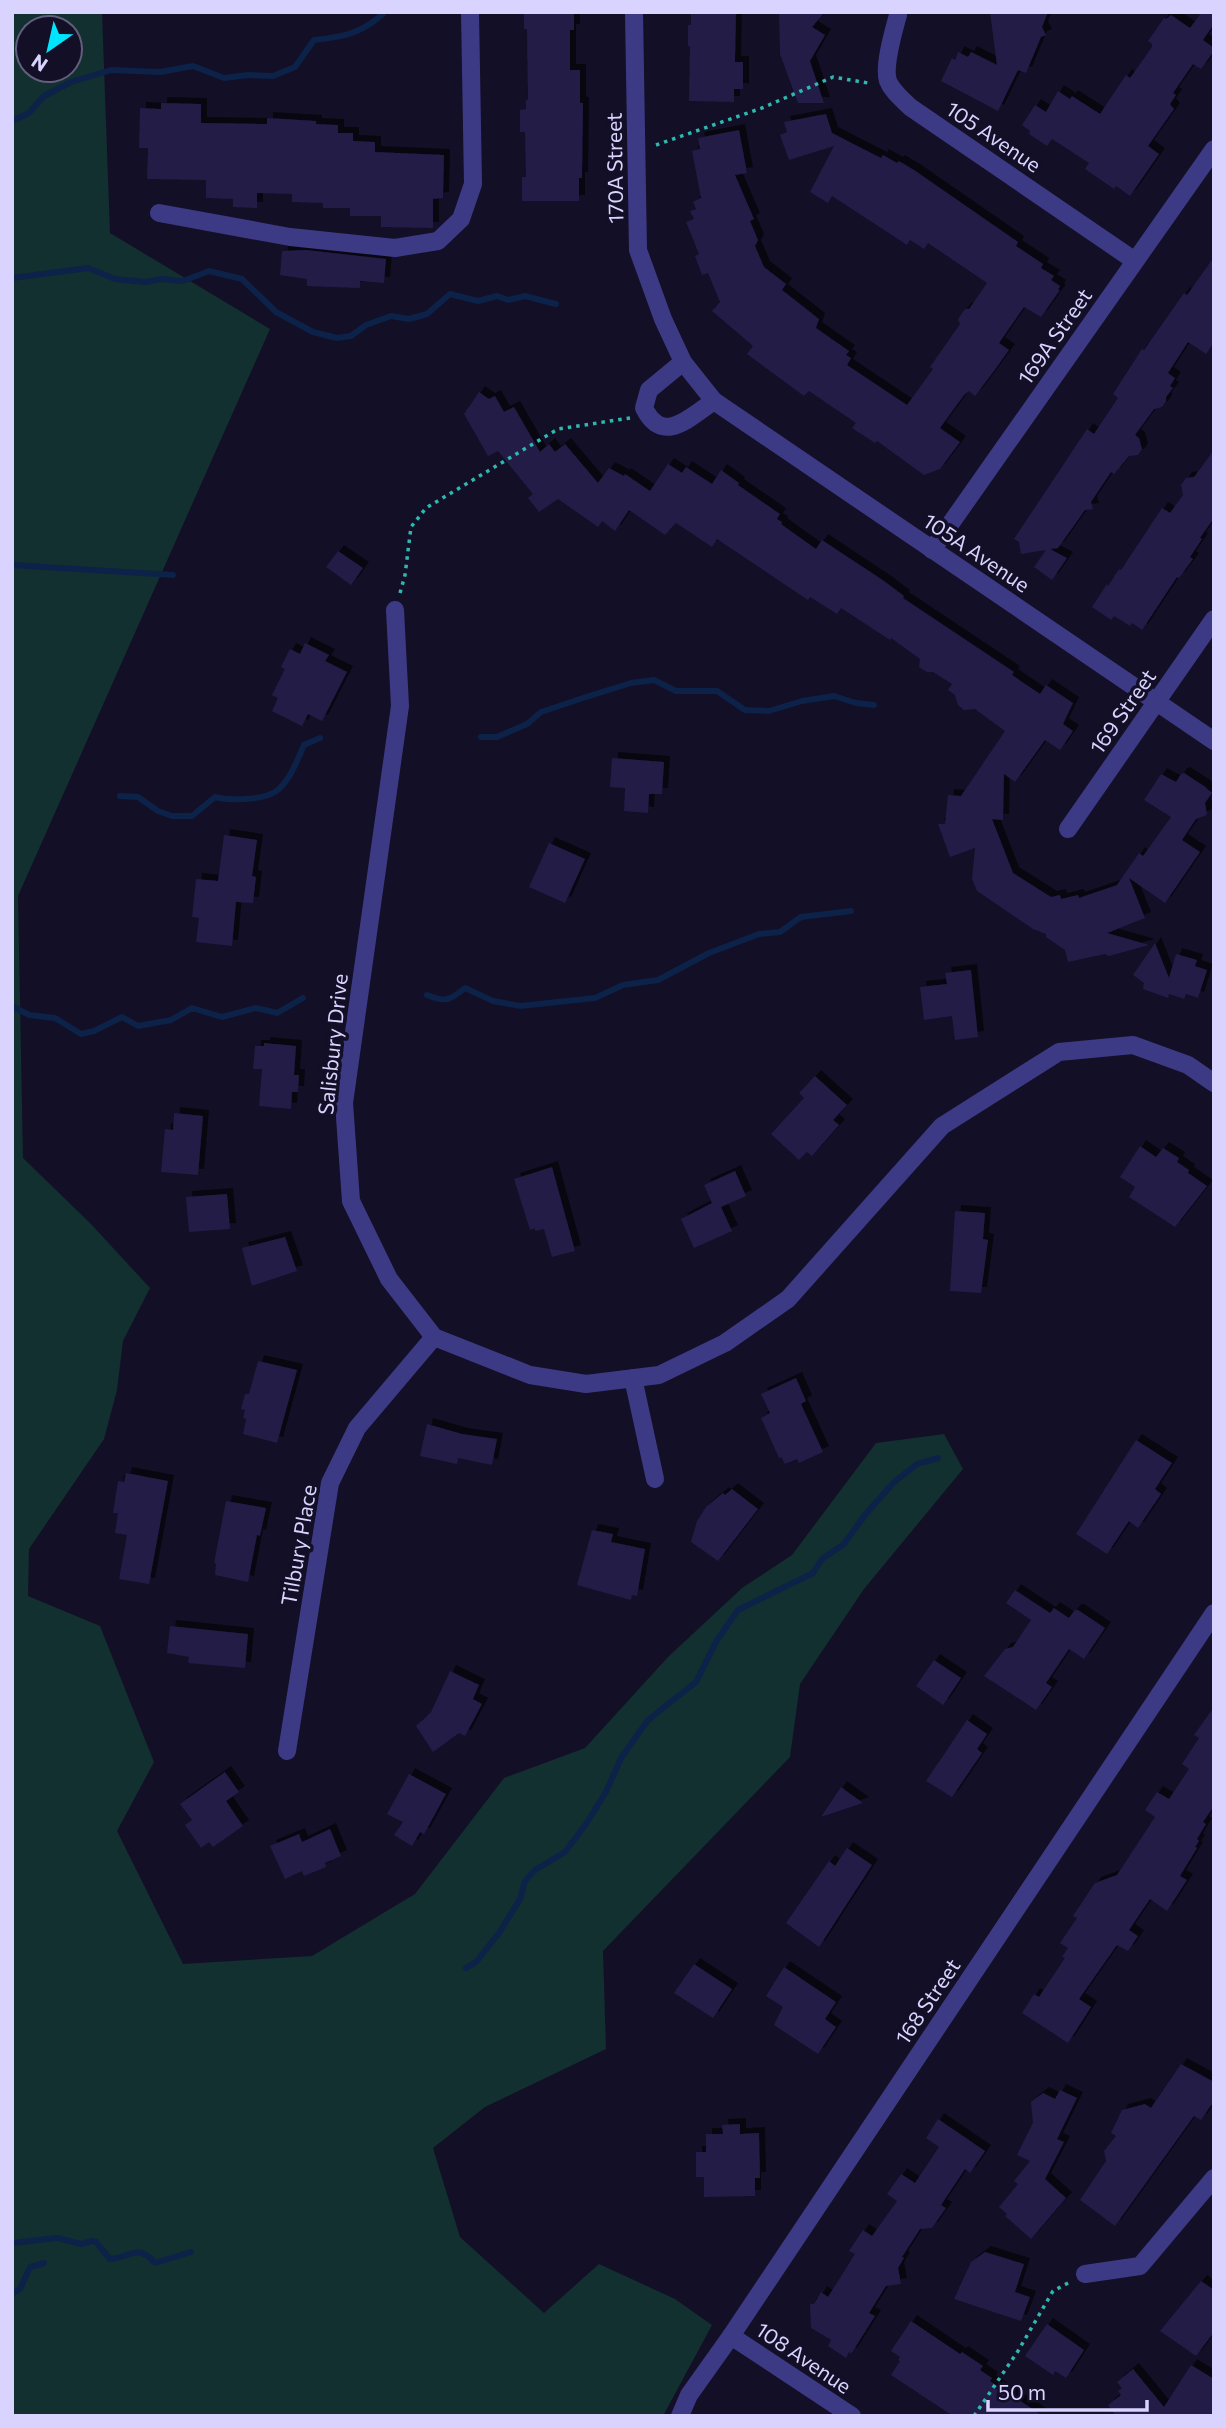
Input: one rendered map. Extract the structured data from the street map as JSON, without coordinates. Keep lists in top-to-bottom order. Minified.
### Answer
{"streets":{"street":["105 Avenue","170A Street","169A Street","105A Avenue","169 Street","Salisbury Drive","Tilbury Place","168 Street","108 Avenue"]},"crossings":[["105 Avenue","169A Street"],["170A Street","105A Avenue"],["169A Street","105A Avenue"],["105A Avenue","169 Street"],["Salisbury Drive","Tilbury Place"],["168 Street","108 Avenue"]],"scale_bar":"50 m","north":"bottom left"}
